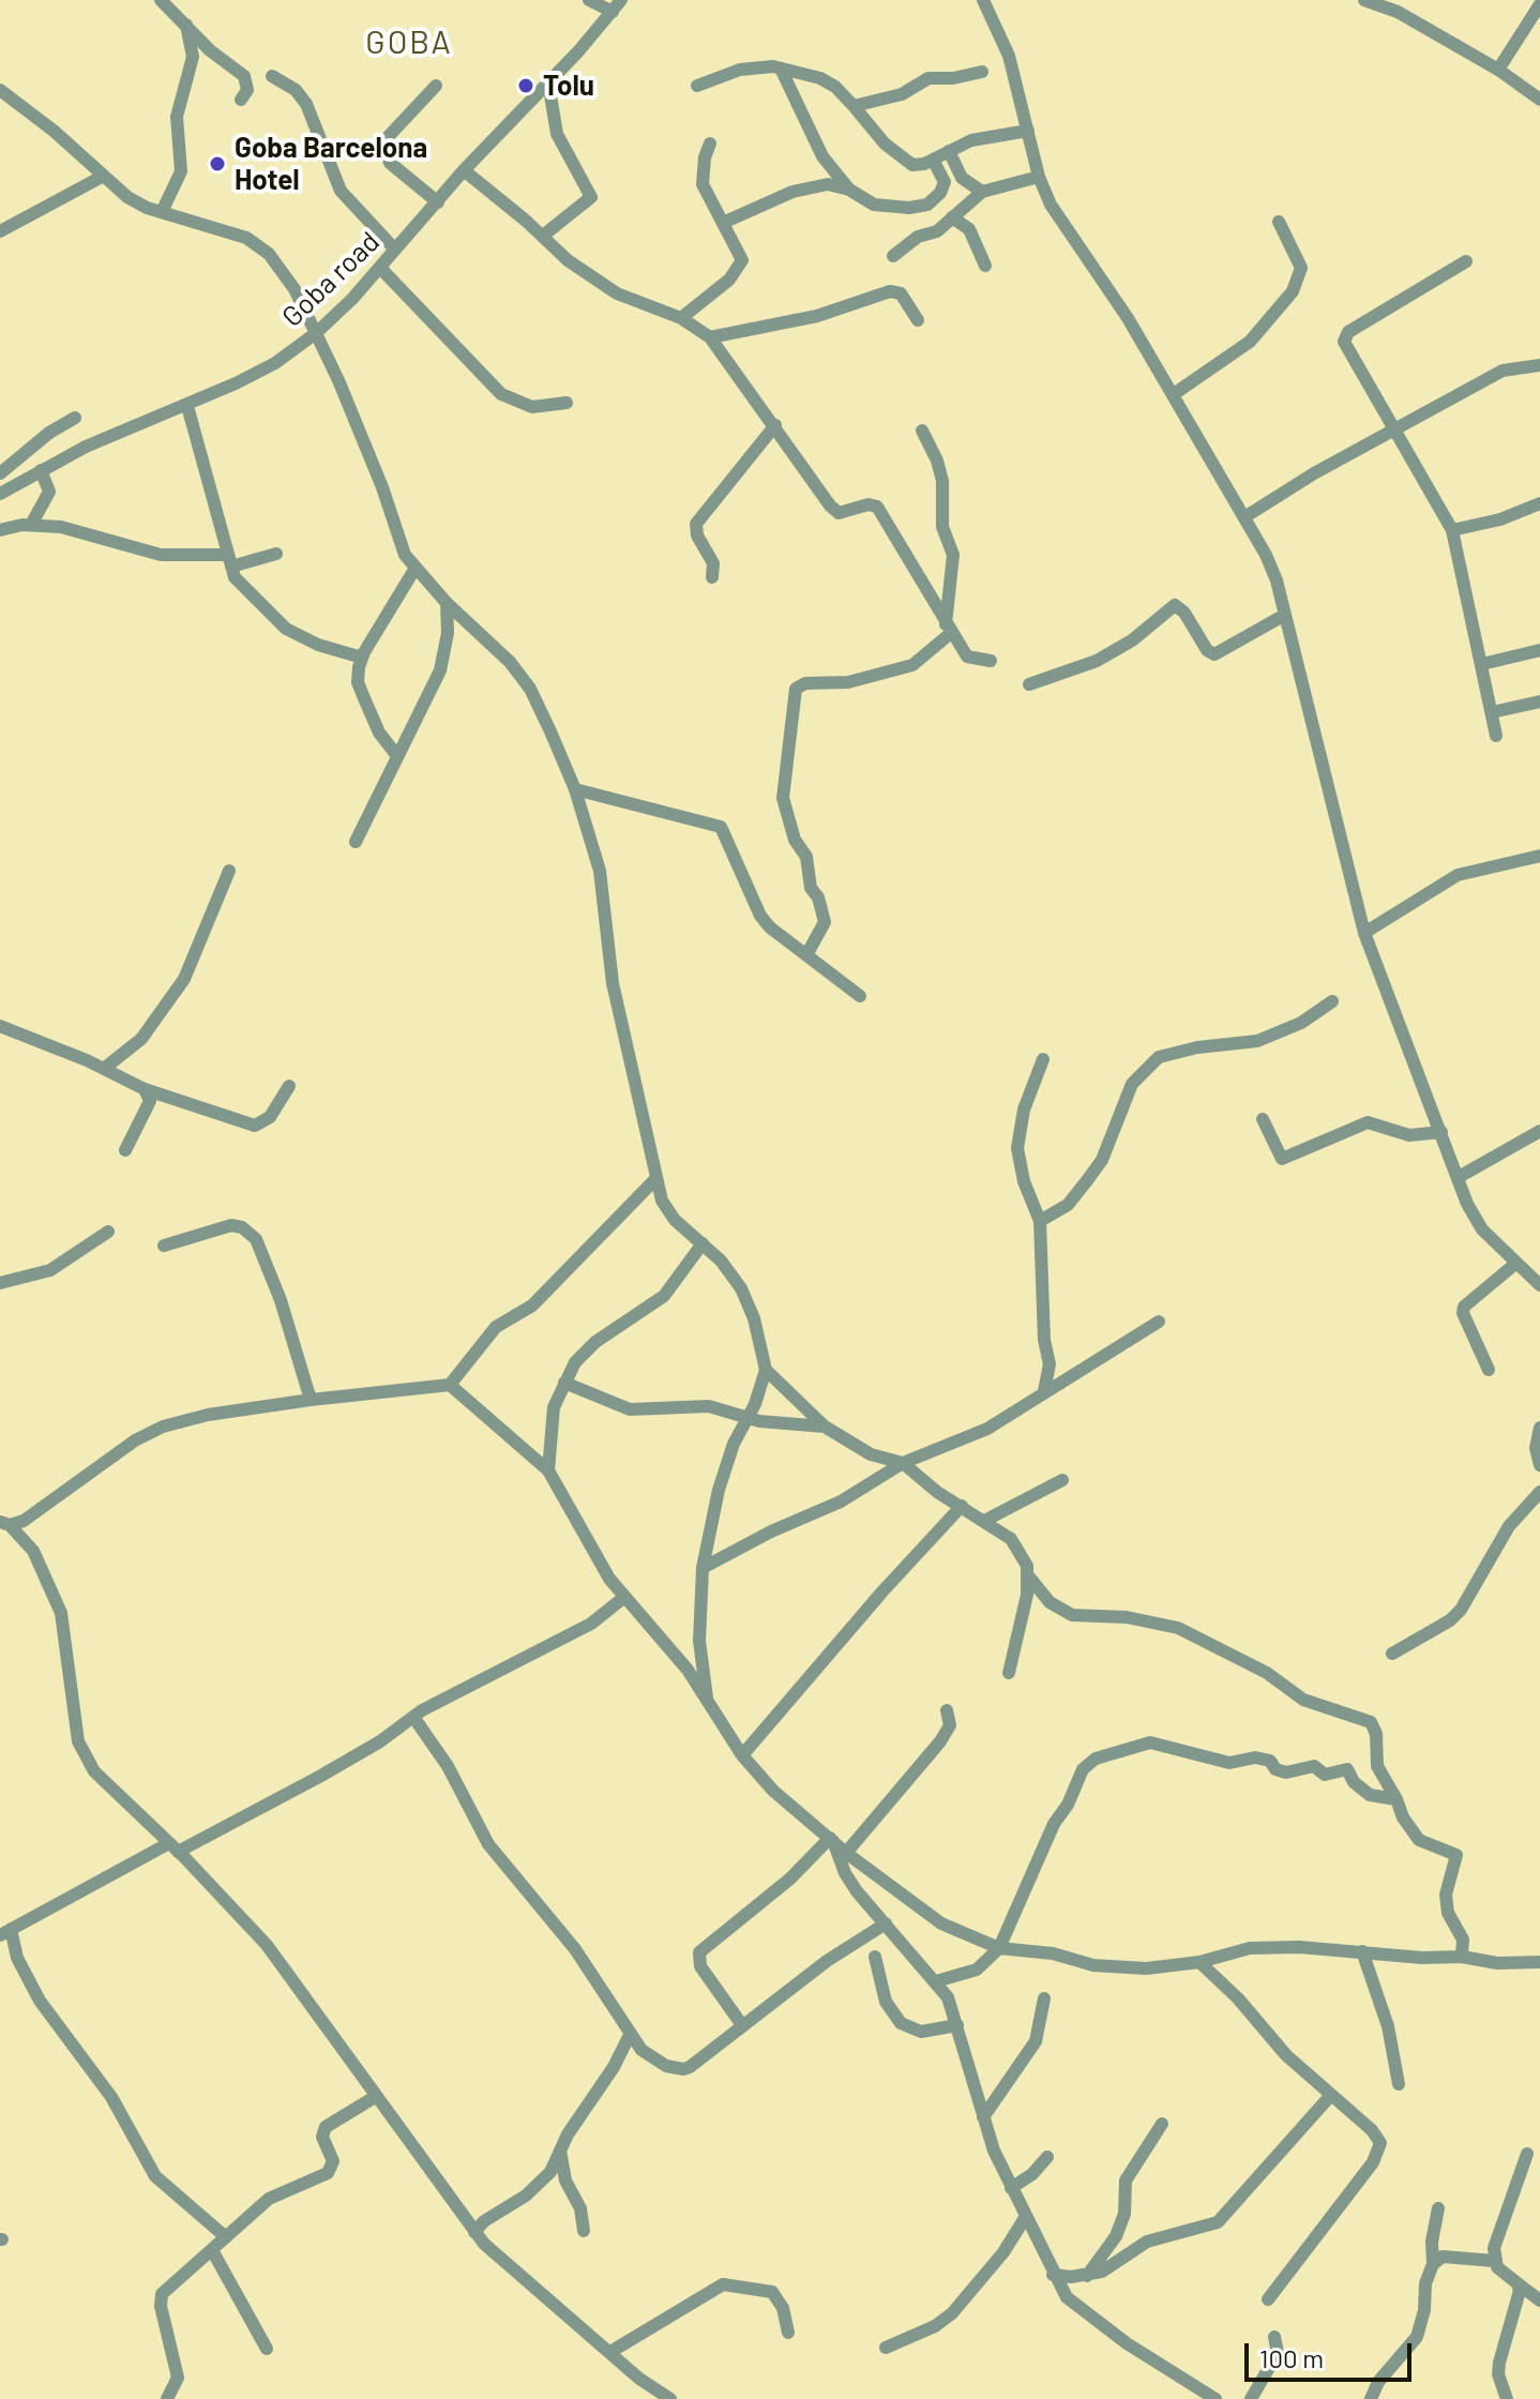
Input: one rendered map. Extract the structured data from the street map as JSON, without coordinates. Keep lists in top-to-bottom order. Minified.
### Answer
{"streets":{"street":["Goba road"]},"districts":["GOBA"],"places":["Tolu","Goba Barcelona Hotel"],"scale_bar":"100 m"}
